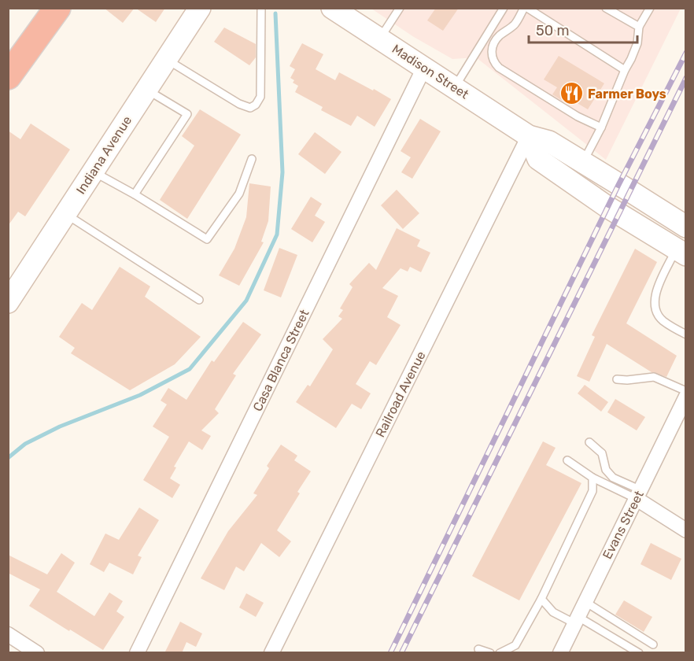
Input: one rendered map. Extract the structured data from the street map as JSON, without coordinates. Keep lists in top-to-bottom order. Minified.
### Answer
{"streets":{"street":["Madison Street","Indiana Avenue","Casa Blanca Street","Railroad Avenue","Evans Street"]},"crossings":[["Madison Street","Casa Blanca Street"],["Madison Street","Railroad Avenue"]],"places":{"restaurant":["Farmer Boys"]},"scale_bar":"50 m"}
